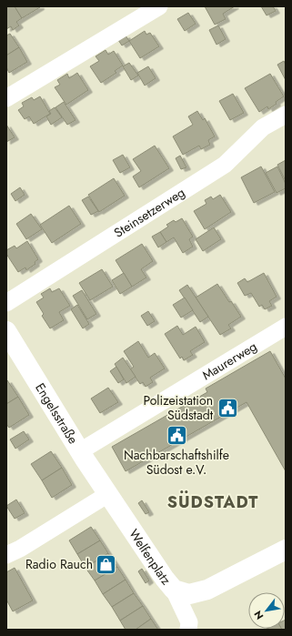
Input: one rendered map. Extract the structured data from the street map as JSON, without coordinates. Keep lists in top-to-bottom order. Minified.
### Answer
{"streets":{"street":["Steinsetzerweg","Maurerweg","Engelsstraße","Welfenplatz"]},"crossings":[["Maurerweg","Engelsstraße"],["Engelsstraße","Welfenplatz"]],"districts":["SÜDSTADT"],"places":{"public building":["Polizeistation Südstadt","Nachbarschaftshilfe Südost e.V."],"shop":["Radio Rauch"]},"north":"bottom left"}
